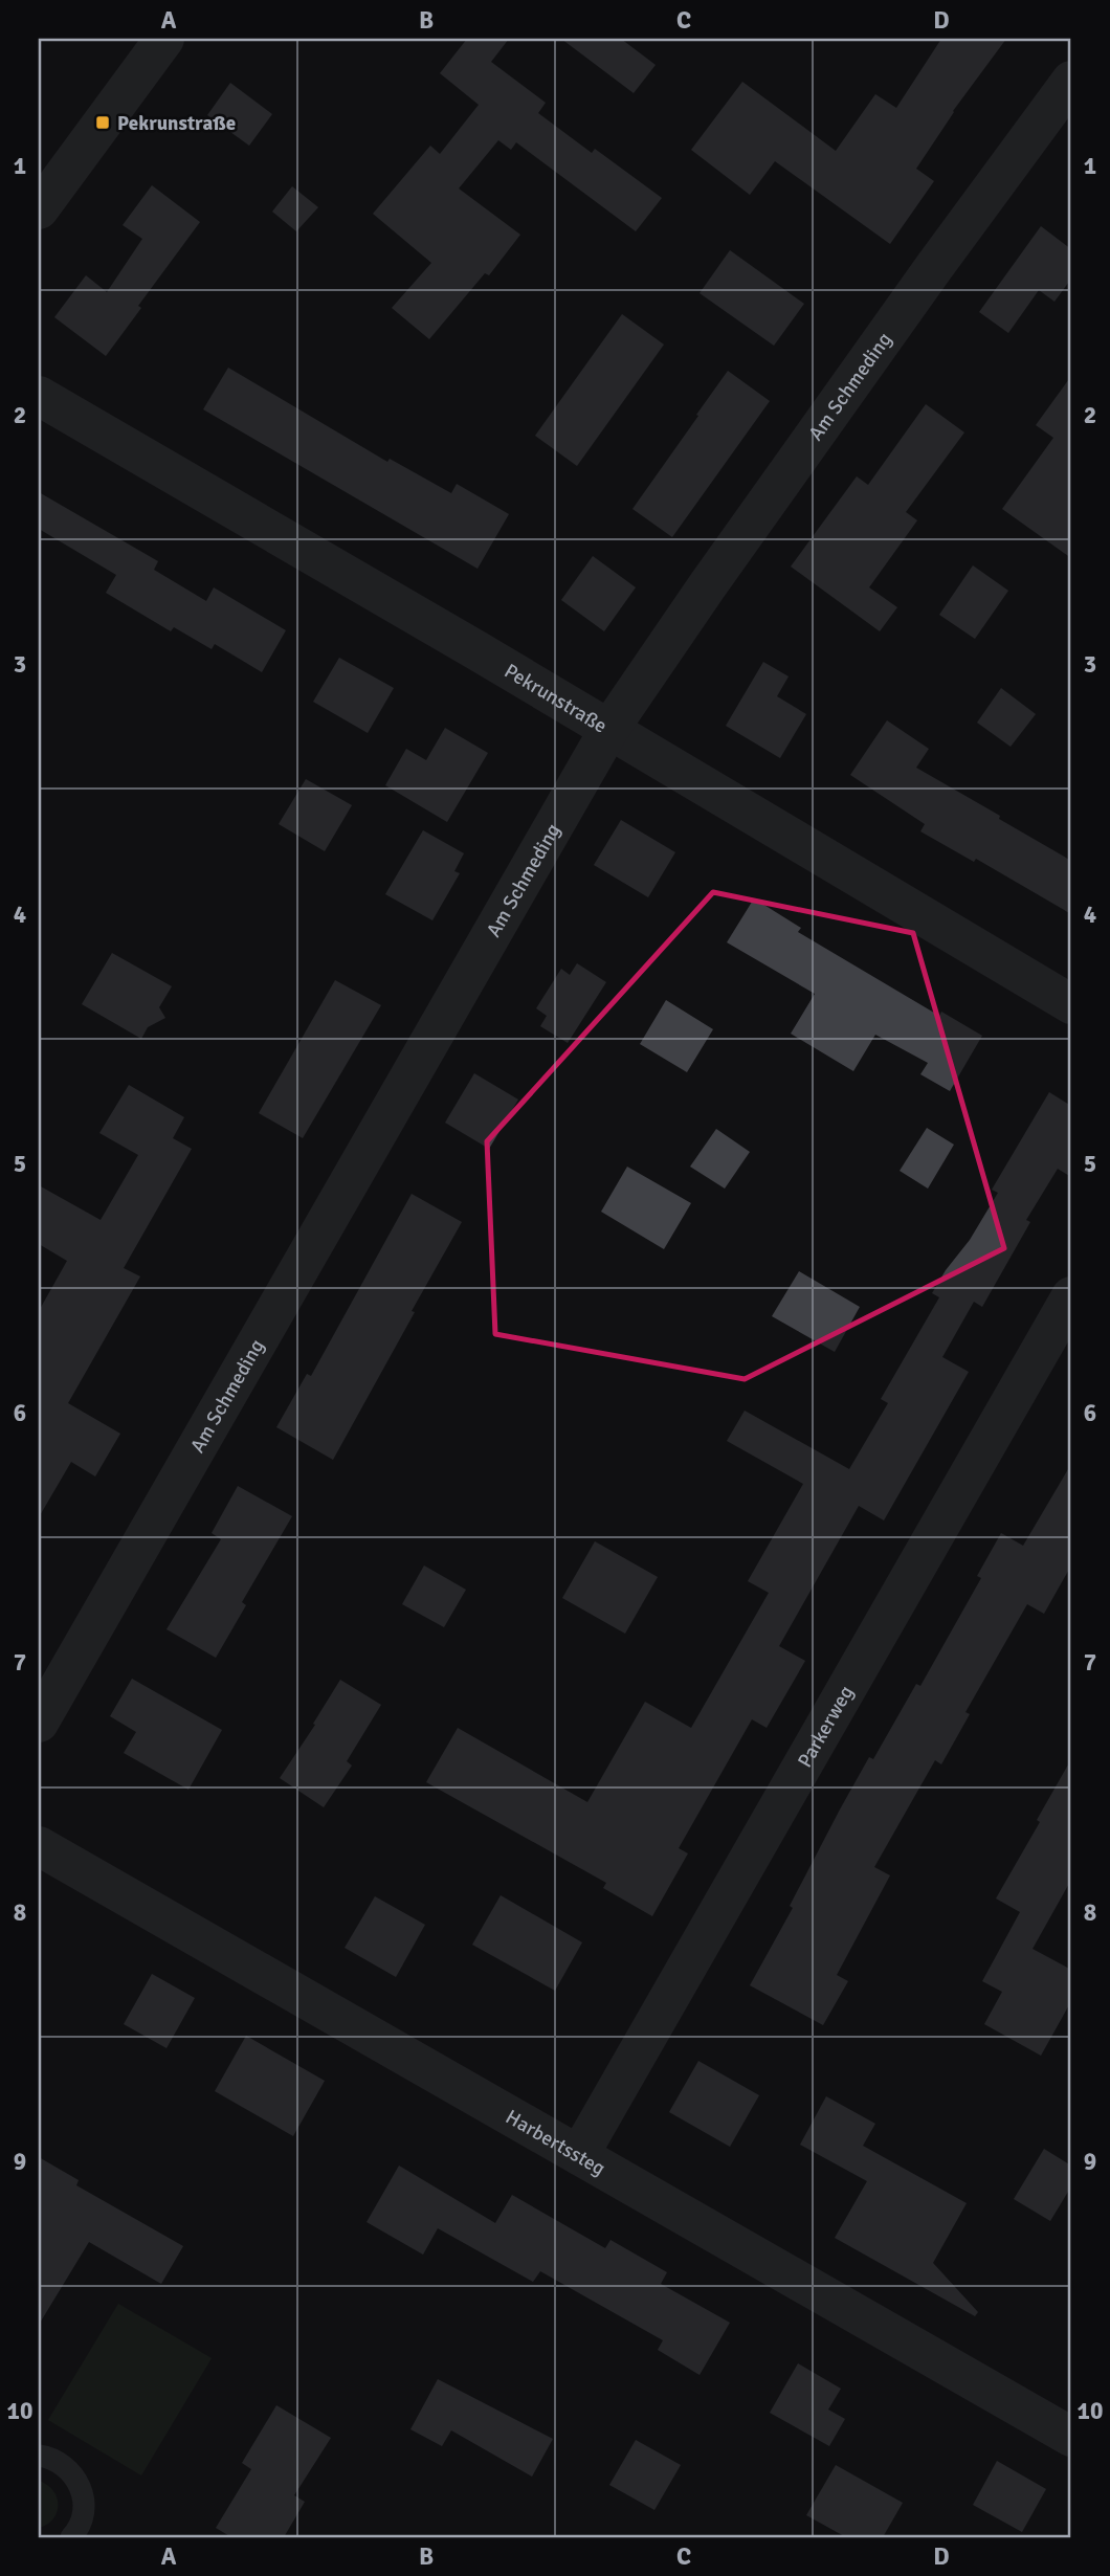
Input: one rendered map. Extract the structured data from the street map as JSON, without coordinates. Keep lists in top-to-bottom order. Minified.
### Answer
{"streets":{"street":["Am Schmeding","Pekrunstraße","Parkerweg","Harbertssteg"]},"crossings":[["Am Schmeding","Pekrunstraße"],["Parkerweg","Harbertssteg"]],"places":{"transit":["Pekrunstraße"]},"grid":{"columns":["A","B","C","D"],"rows":["1","2","3","4","5","6","7","8","9","10"]}}
